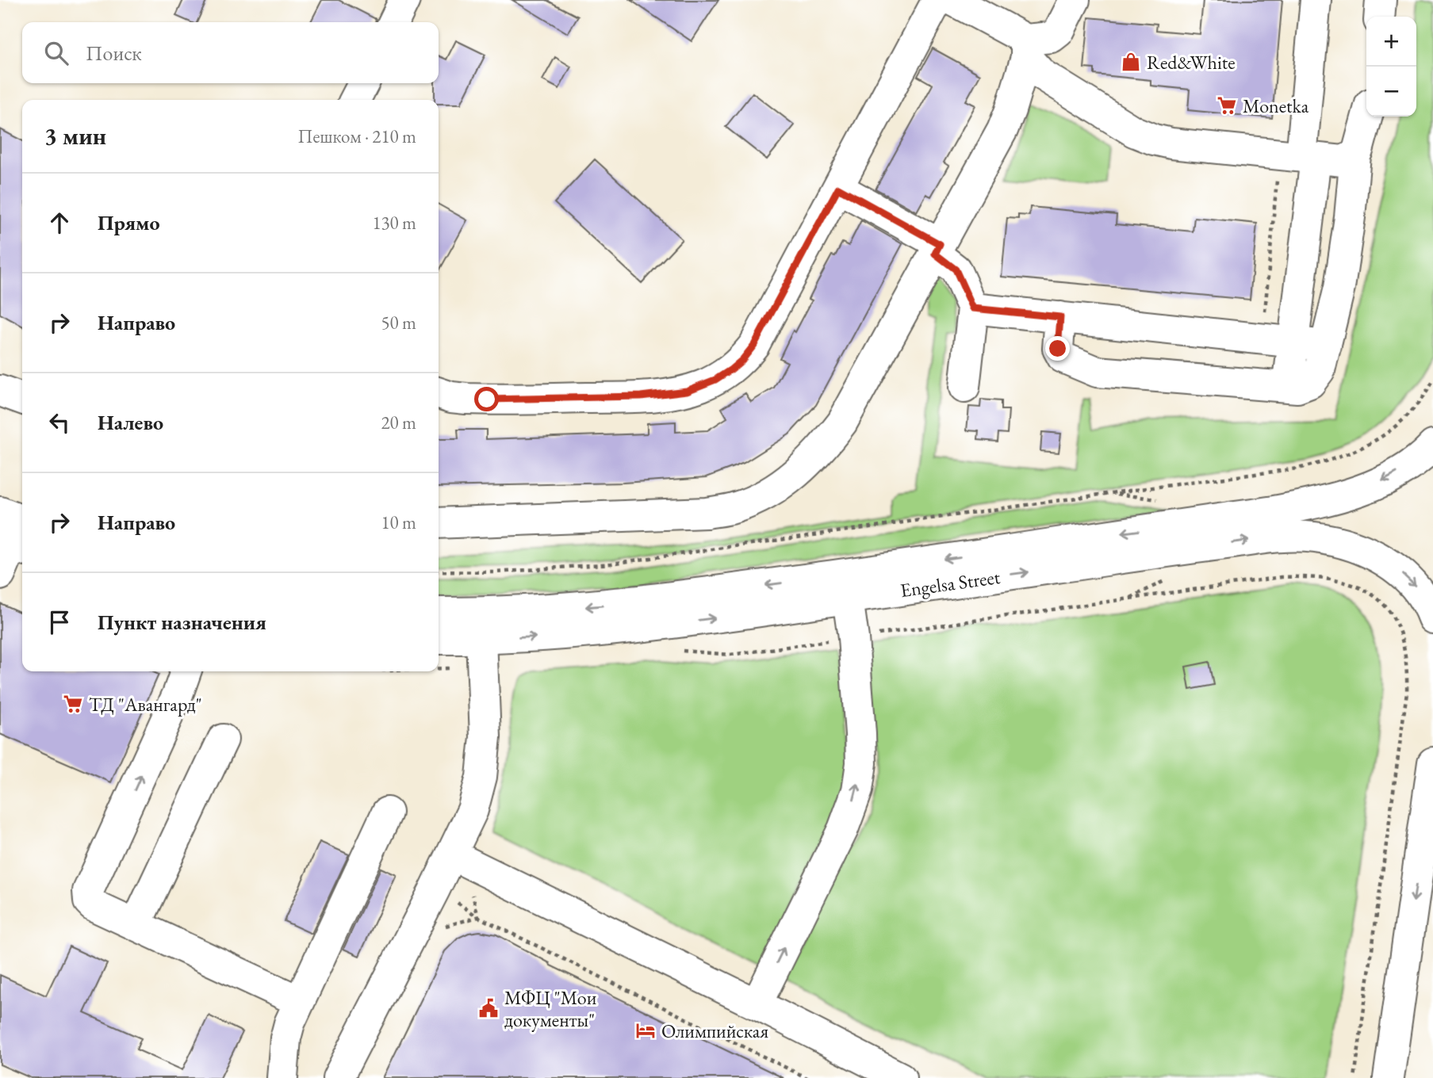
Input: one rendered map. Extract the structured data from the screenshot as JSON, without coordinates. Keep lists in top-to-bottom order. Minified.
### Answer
{"streets":{"main road":["Engelsa Street"]},"places":{"shop":["Red&White"],"supermarket":["Monetka","ТД \"Авангард\""],"public building":["МФЦ \"Мои документы\""],"hotel":["Олимпийская"]},"page":{"map_buttons":["+","−"],"search":"Поиск","heading":["3 мин","Пешком · 210 m"],"list":[["Прямо","130 m"],["Направо","50 m"],["Налево","20 m"],["Направо","10 m"],"Пункт назначения"]}}
